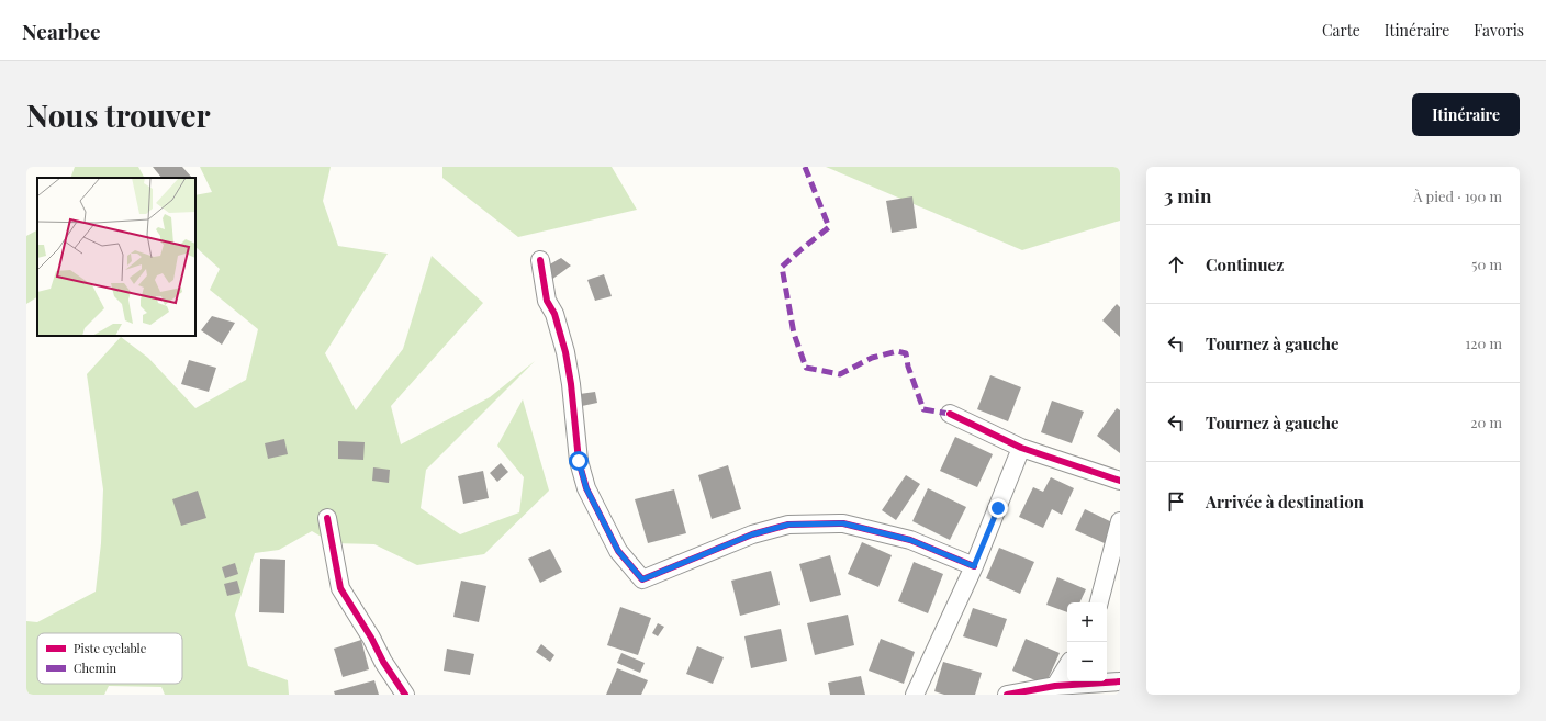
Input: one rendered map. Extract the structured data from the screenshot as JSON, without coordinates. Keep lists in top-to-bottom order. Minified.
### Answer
{"legend":["Piste cyclable","Chemin"],"page":{"header":"Nearbee","nav":["Carte","Itinéraire","Favoris"],"buttons":"Itinéraire","title":"Nous trouver","heading":["3 min","À pied · 190 m"],"list":[["Continuez","50 m"],["Tournez à gauche","120 m"],["Tournez à gauche","20 m"],"Arrivée à destination"],"map_buttons":["+","−"]}}
